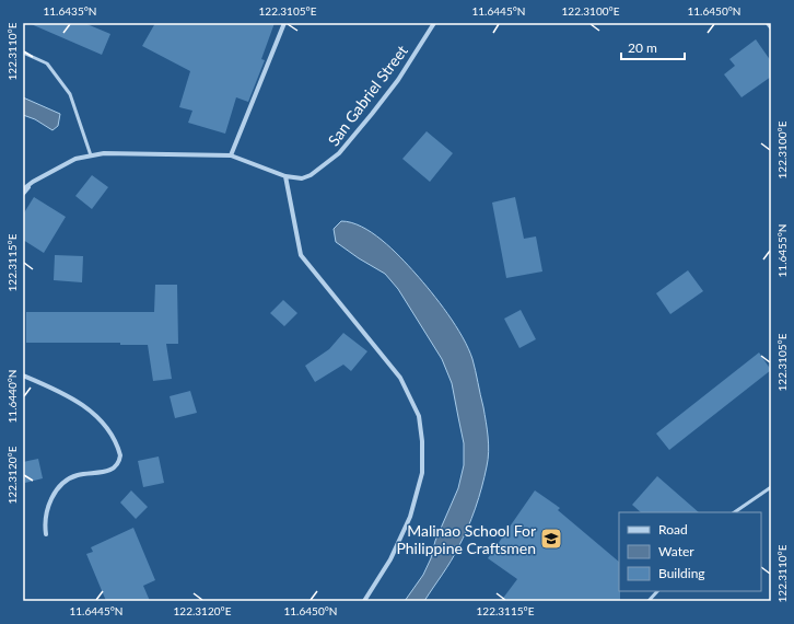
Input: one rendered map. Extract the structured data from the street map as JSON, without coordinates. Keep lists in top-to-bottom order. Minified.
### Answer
{"streets":{"street":["San Gabriel Street"]},"places":{"school or university":["Malinao School For Philippine Craftsmen"]},"legend":["Road","Water","Building"],"scale_bar":"20 m","coordinates":["11.6435°N","122.3105°E","11.6445°N","122.3100°E","11.6450°N","122.3110°E","11.6455°N","122.3115°E","11.6440°N","122.3120°E"]}
